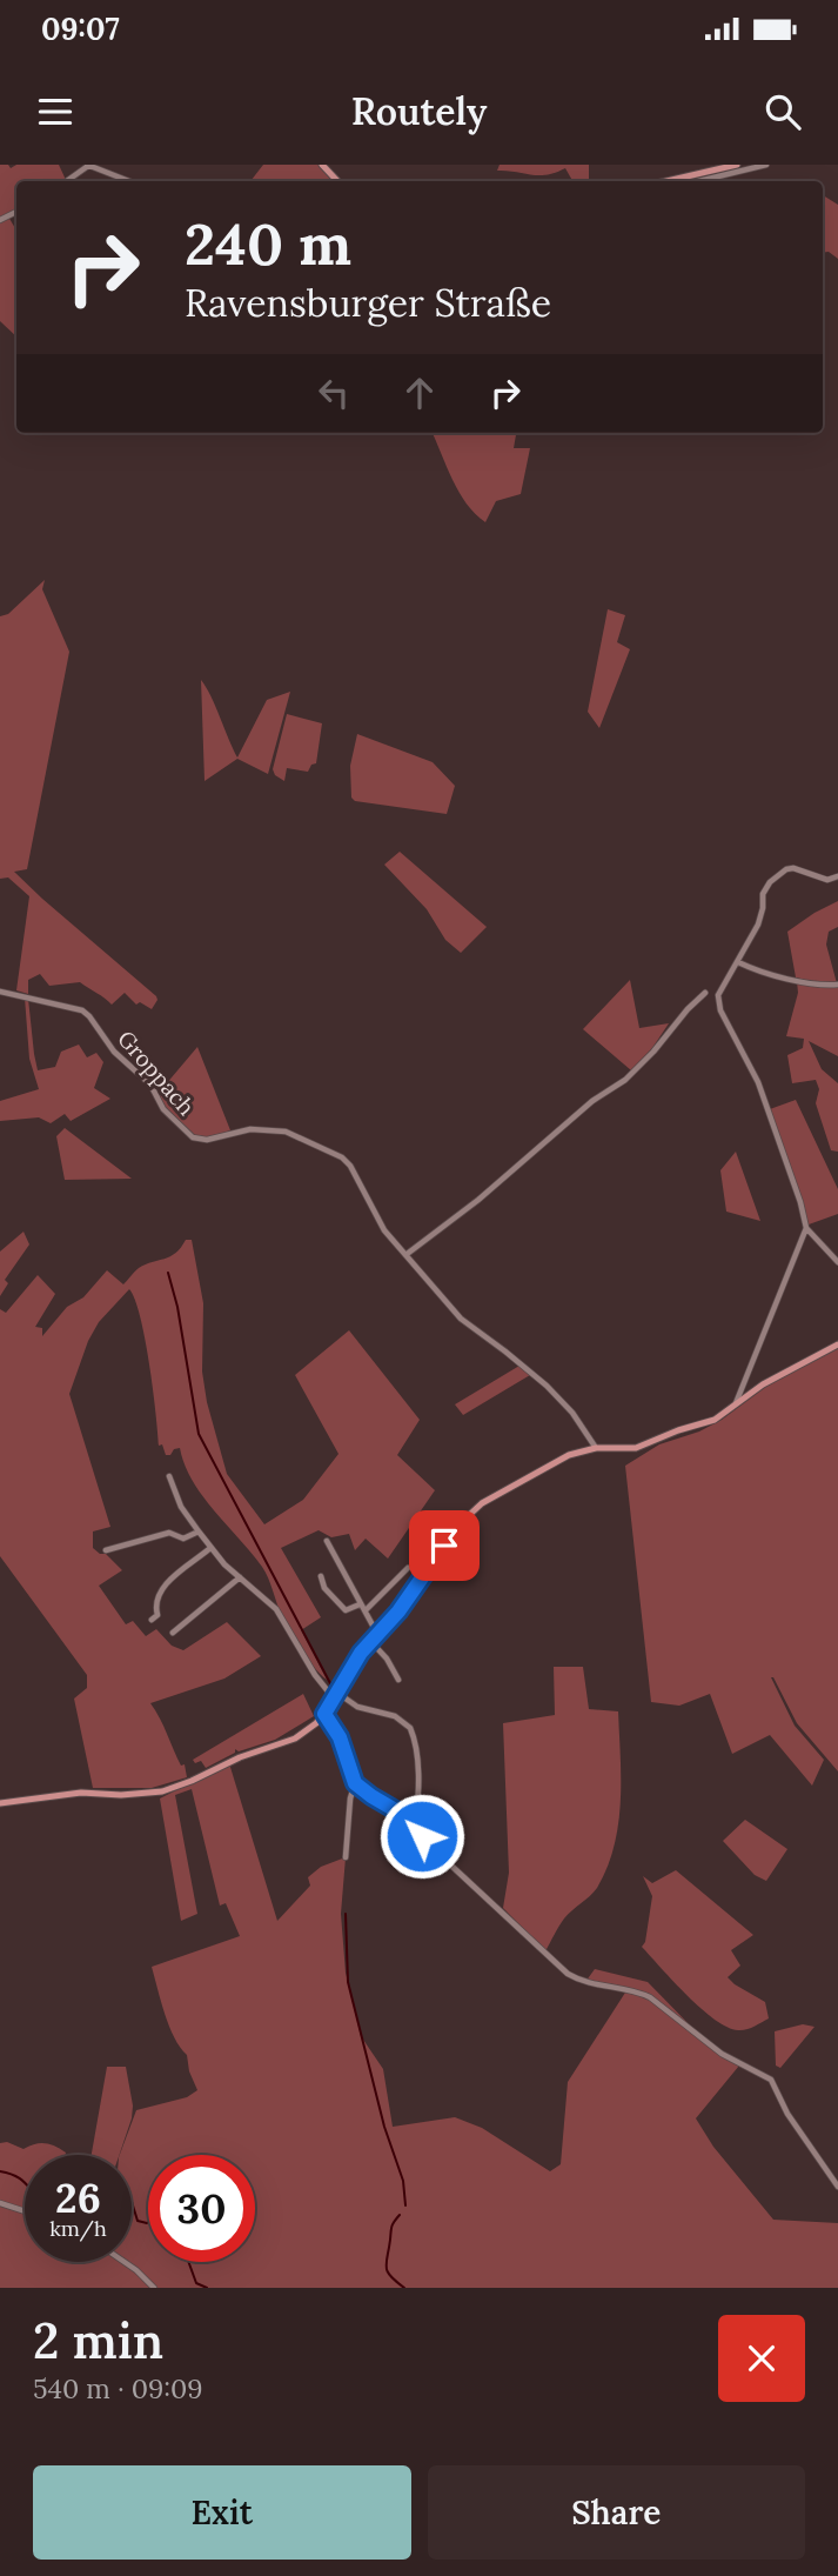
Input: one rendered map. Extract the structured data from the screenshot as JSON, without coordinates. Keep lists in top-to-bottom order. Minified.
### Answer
{"streets":{"street":["Groppach"]},"page":{"status":"09:07","header":"Routely","turn":["240 m","Ravensburger Straße"],"speed":"26 km/h","limit":"30","heading":["2 min","540 m · 09:09"],"buttons":["Exit","Share"]}}
